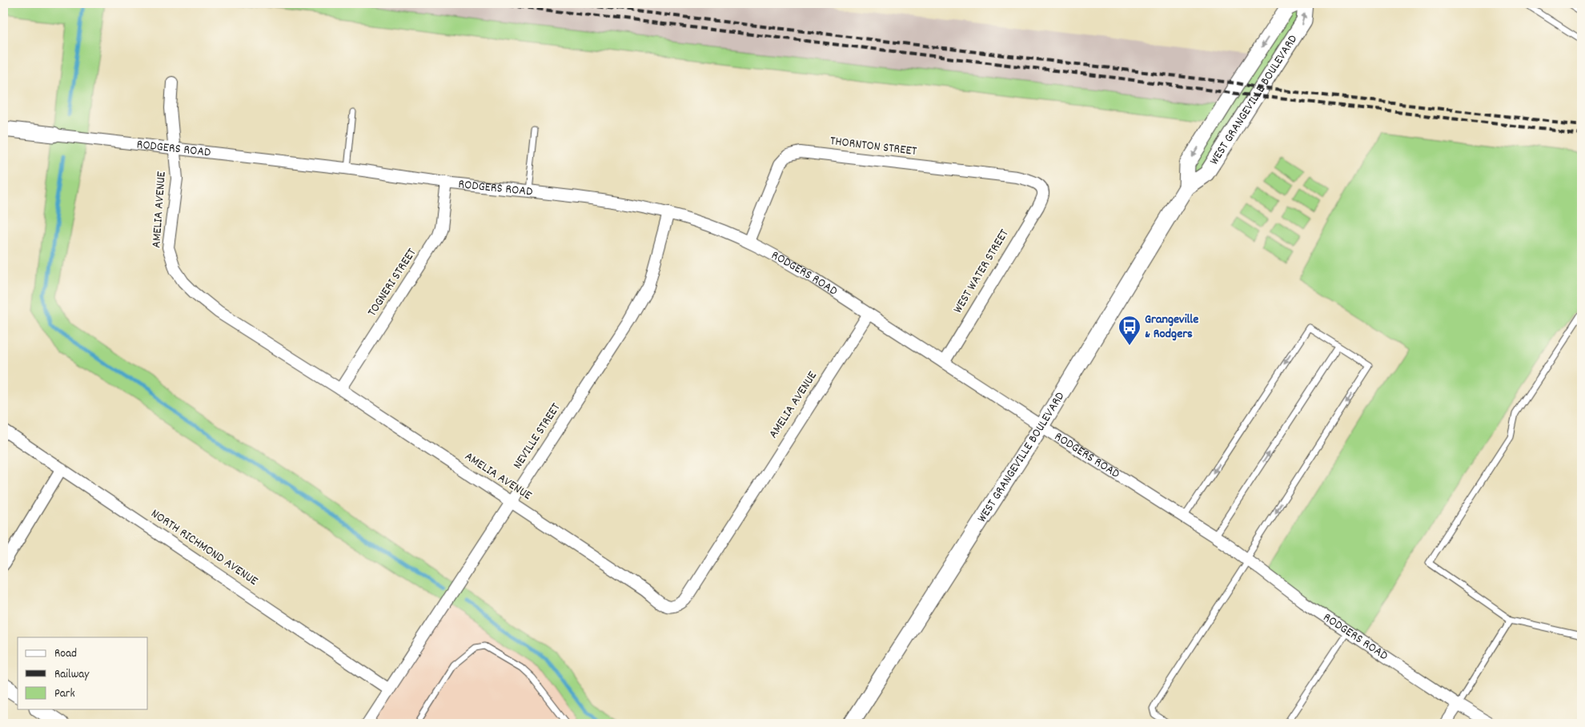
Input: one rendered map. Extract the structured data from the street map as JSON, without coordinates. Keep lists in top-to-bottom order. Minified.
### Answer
{"streets":{"main road":["WEST GRANGEVILLE BOULEVARD","RODGERS ROAD"],"street":["THORNTON STREET","AMELIA AVENUE","WEST WATER STREET","TOGNERI STREET","NEVILLE STREET","NORTH RICHMOND AVENUE"]},"crossings":[["WEST GRANGEVILLE BOULEVARD","RODGERS ROAD"],["THORNTON STREET","RODGERS ROAD"],["THORNTON STREET","WEST WATER STREET"],["RODGERS ROAD","AMELIA AVENUE"],["RODGERS ROAD","WEST WATER STREET"],["RODGERS ROAD","TOGNERI STREET"],["RODGERS ROAD","NEVILLE STREET"],["AMELIA AVENUE","TOGNERI STREET"],["AMELIA AVENUE","NEVILLE STREET"],["NEVILLE STREET","NORTH RICHMOND AVENUE"]],"places":{"bus stop":["Grangeville & Rodgers"]},"legend":["Road","Railway","Park"]}
